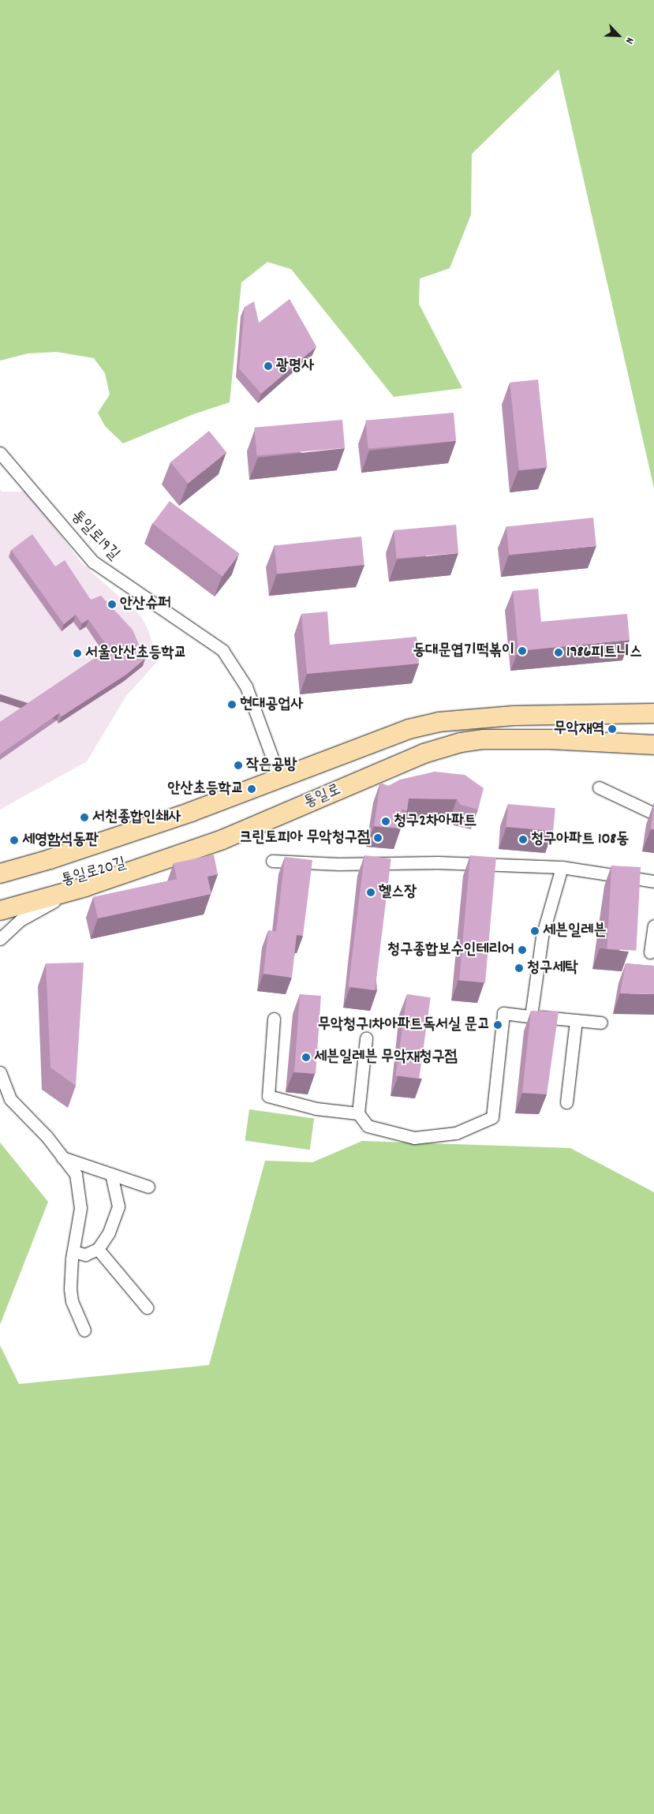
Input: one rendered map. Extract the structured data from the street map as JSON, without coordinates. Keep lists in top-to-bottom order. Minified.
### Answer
{"streets":{"main road":["통일로"],"street":["통일로19길","통일로20길"]},"crossings":[["통일로19길","통일로"],["통일로","통일로20길"]],"places":["광명사","안산슈퍼","동대문엽기떡볶이","1986피트니스","서울안산초등학교","현대공업사","무악재역","작은공방","안산초등학교","서천종합인쇄사","청구2차아파트","크린토피아 무악청구점","청구아파트 108동","세영함석동판","헬스장","세븐일레븐","청구종합보수인테리어","청구세탁","무악청구1차아파트독서실 문고","세븐일레븐 무악재청구점"],"north":"bottom right"}
